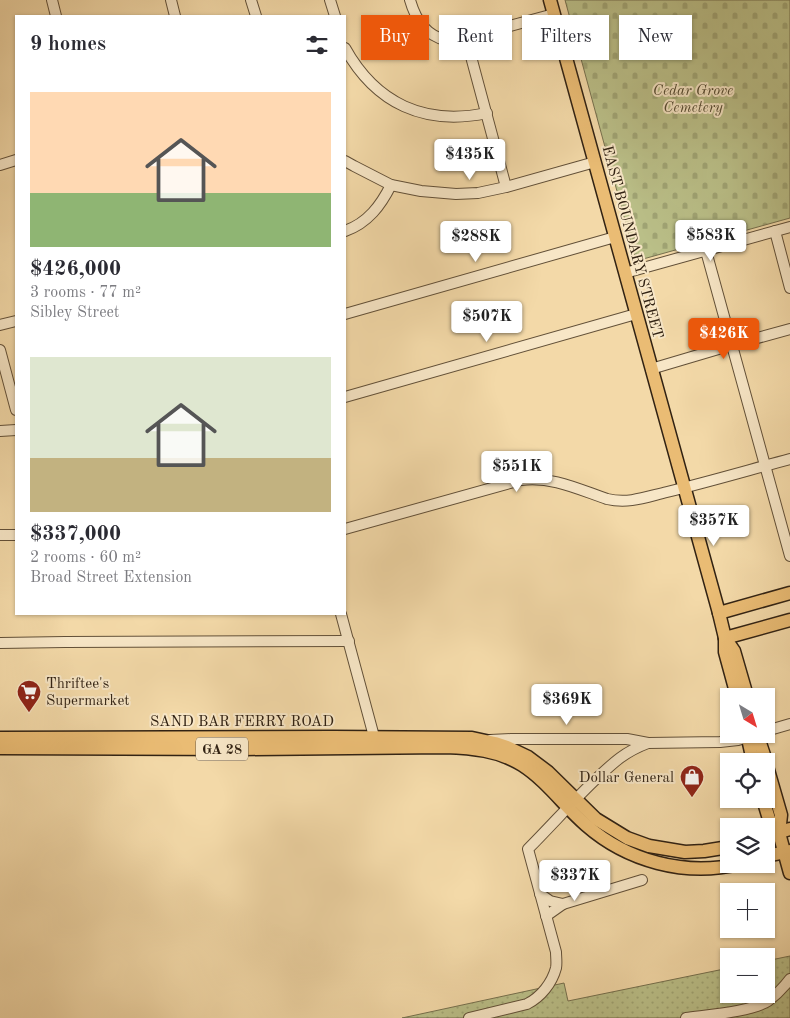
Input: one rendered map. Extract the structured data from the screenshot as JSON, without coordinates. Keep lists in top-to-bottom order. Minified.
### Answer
{"streets":{"main road":["EAST BOUNDARY STREET","SAND BAR FERRY ROAD","GA 28"]},"crossings":[["SAND BAR FERRY ROAD","GA 28"]],"parks":["Cedar Grove Cemetery"],"places":{"supermarket":["Thriftee's Supermarket"],"shop":["Dollar General"]},"north":"bottom right","page":{"chip":["Buy","Rent","Filters","New"],"heading":"9 homes","list":[{"name":"$426,000","note":"3 rooms · 77 m² · Sibley Street"},{"name":"$337,000","note":"2 rooms · 60 m² · Broad Street Extension"}],"price":["$435K","$583K","$288K","$507K","$426K","$551K","$357K","$369K","$337K"],"map_buttons":["+","−"]}}
